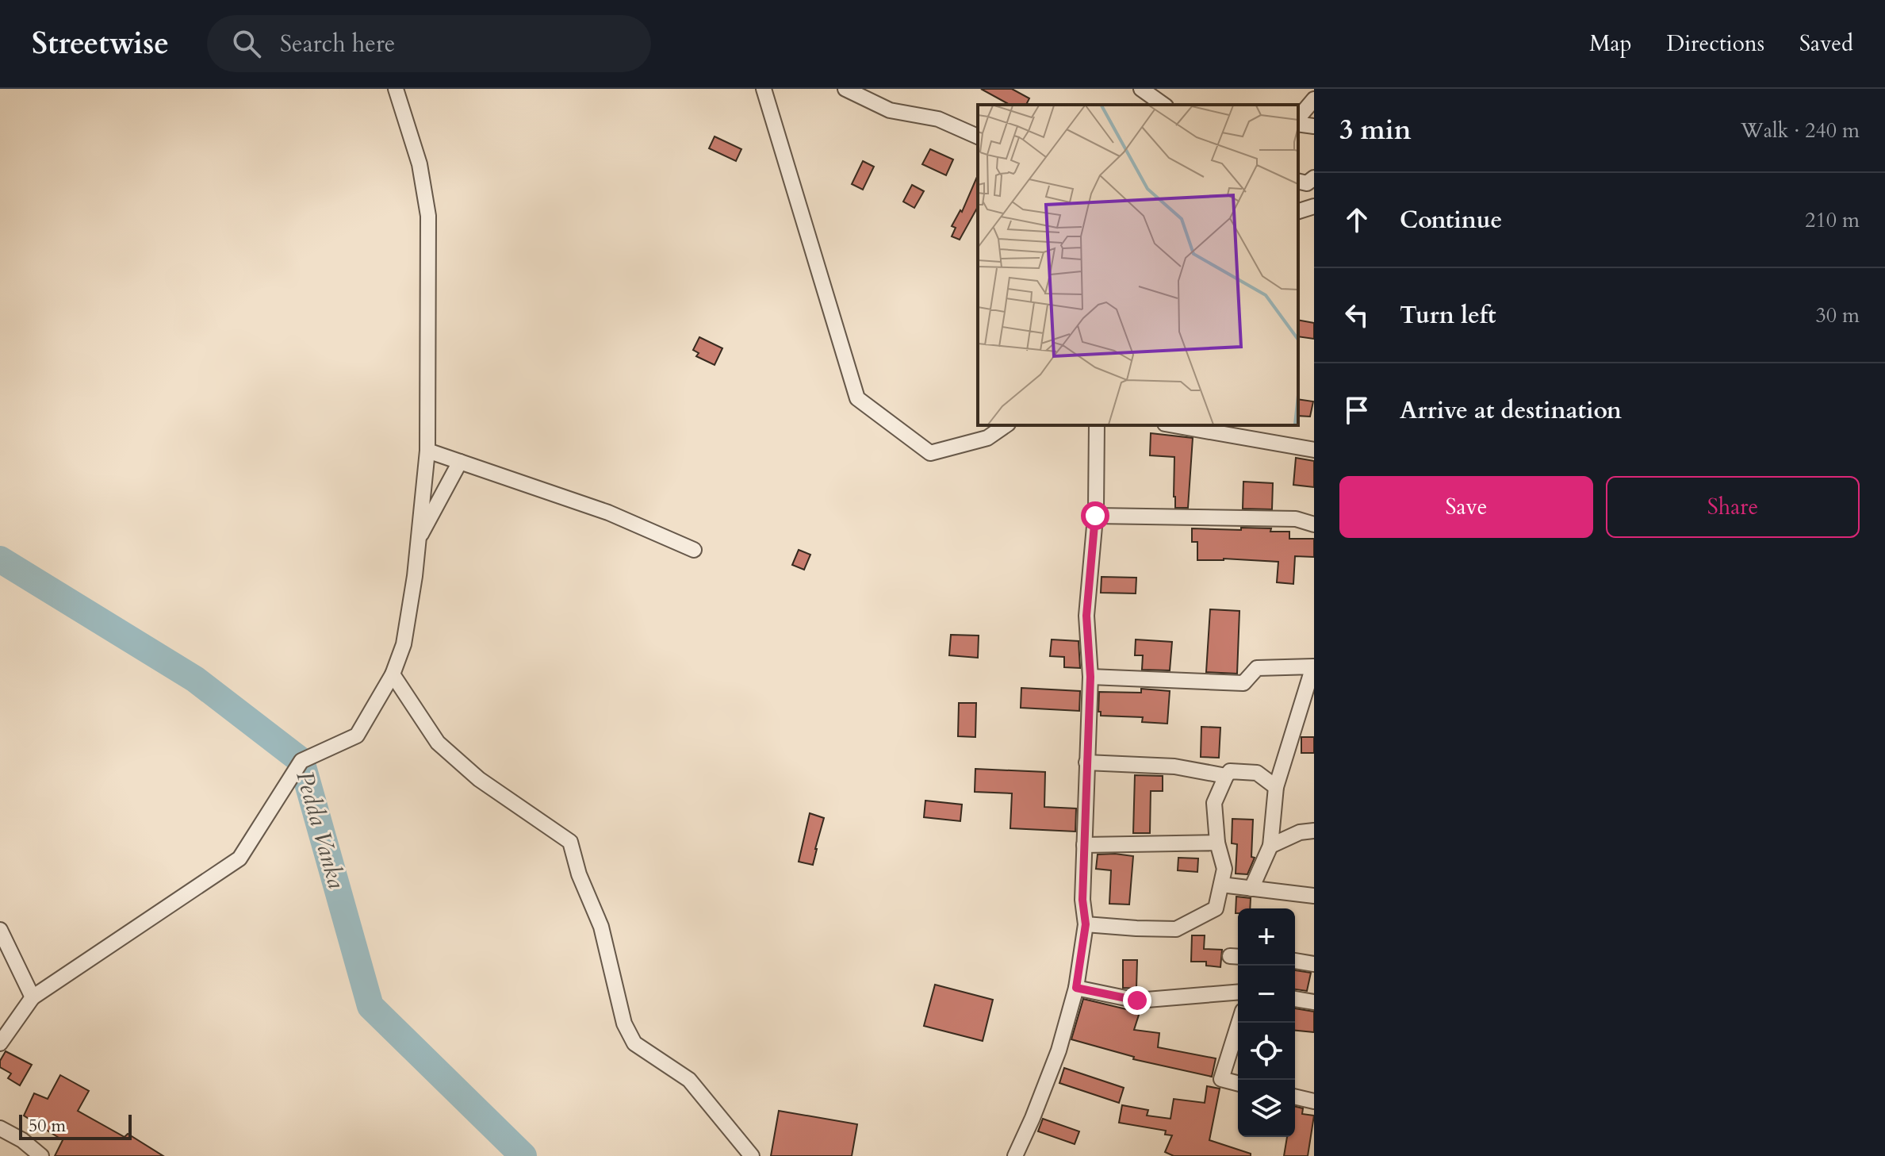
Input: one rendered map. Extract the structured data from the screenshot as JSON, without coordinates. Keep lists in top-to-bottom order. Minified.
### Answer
{"water":["Pedda Vanka"],"scale_bar":"50 m","page":{"header":"Streetwise","search":"Search here","nav":["Map","Directions","Saved"],"heading":["3 min","Walk · 240 m"],"list":[["Continue","210 m"],["Turn left","30 m"],"Arrive at destination"],"buttons":["Save","Share"],"map_buttons":["+","−"],"scale":"50 m"}}
